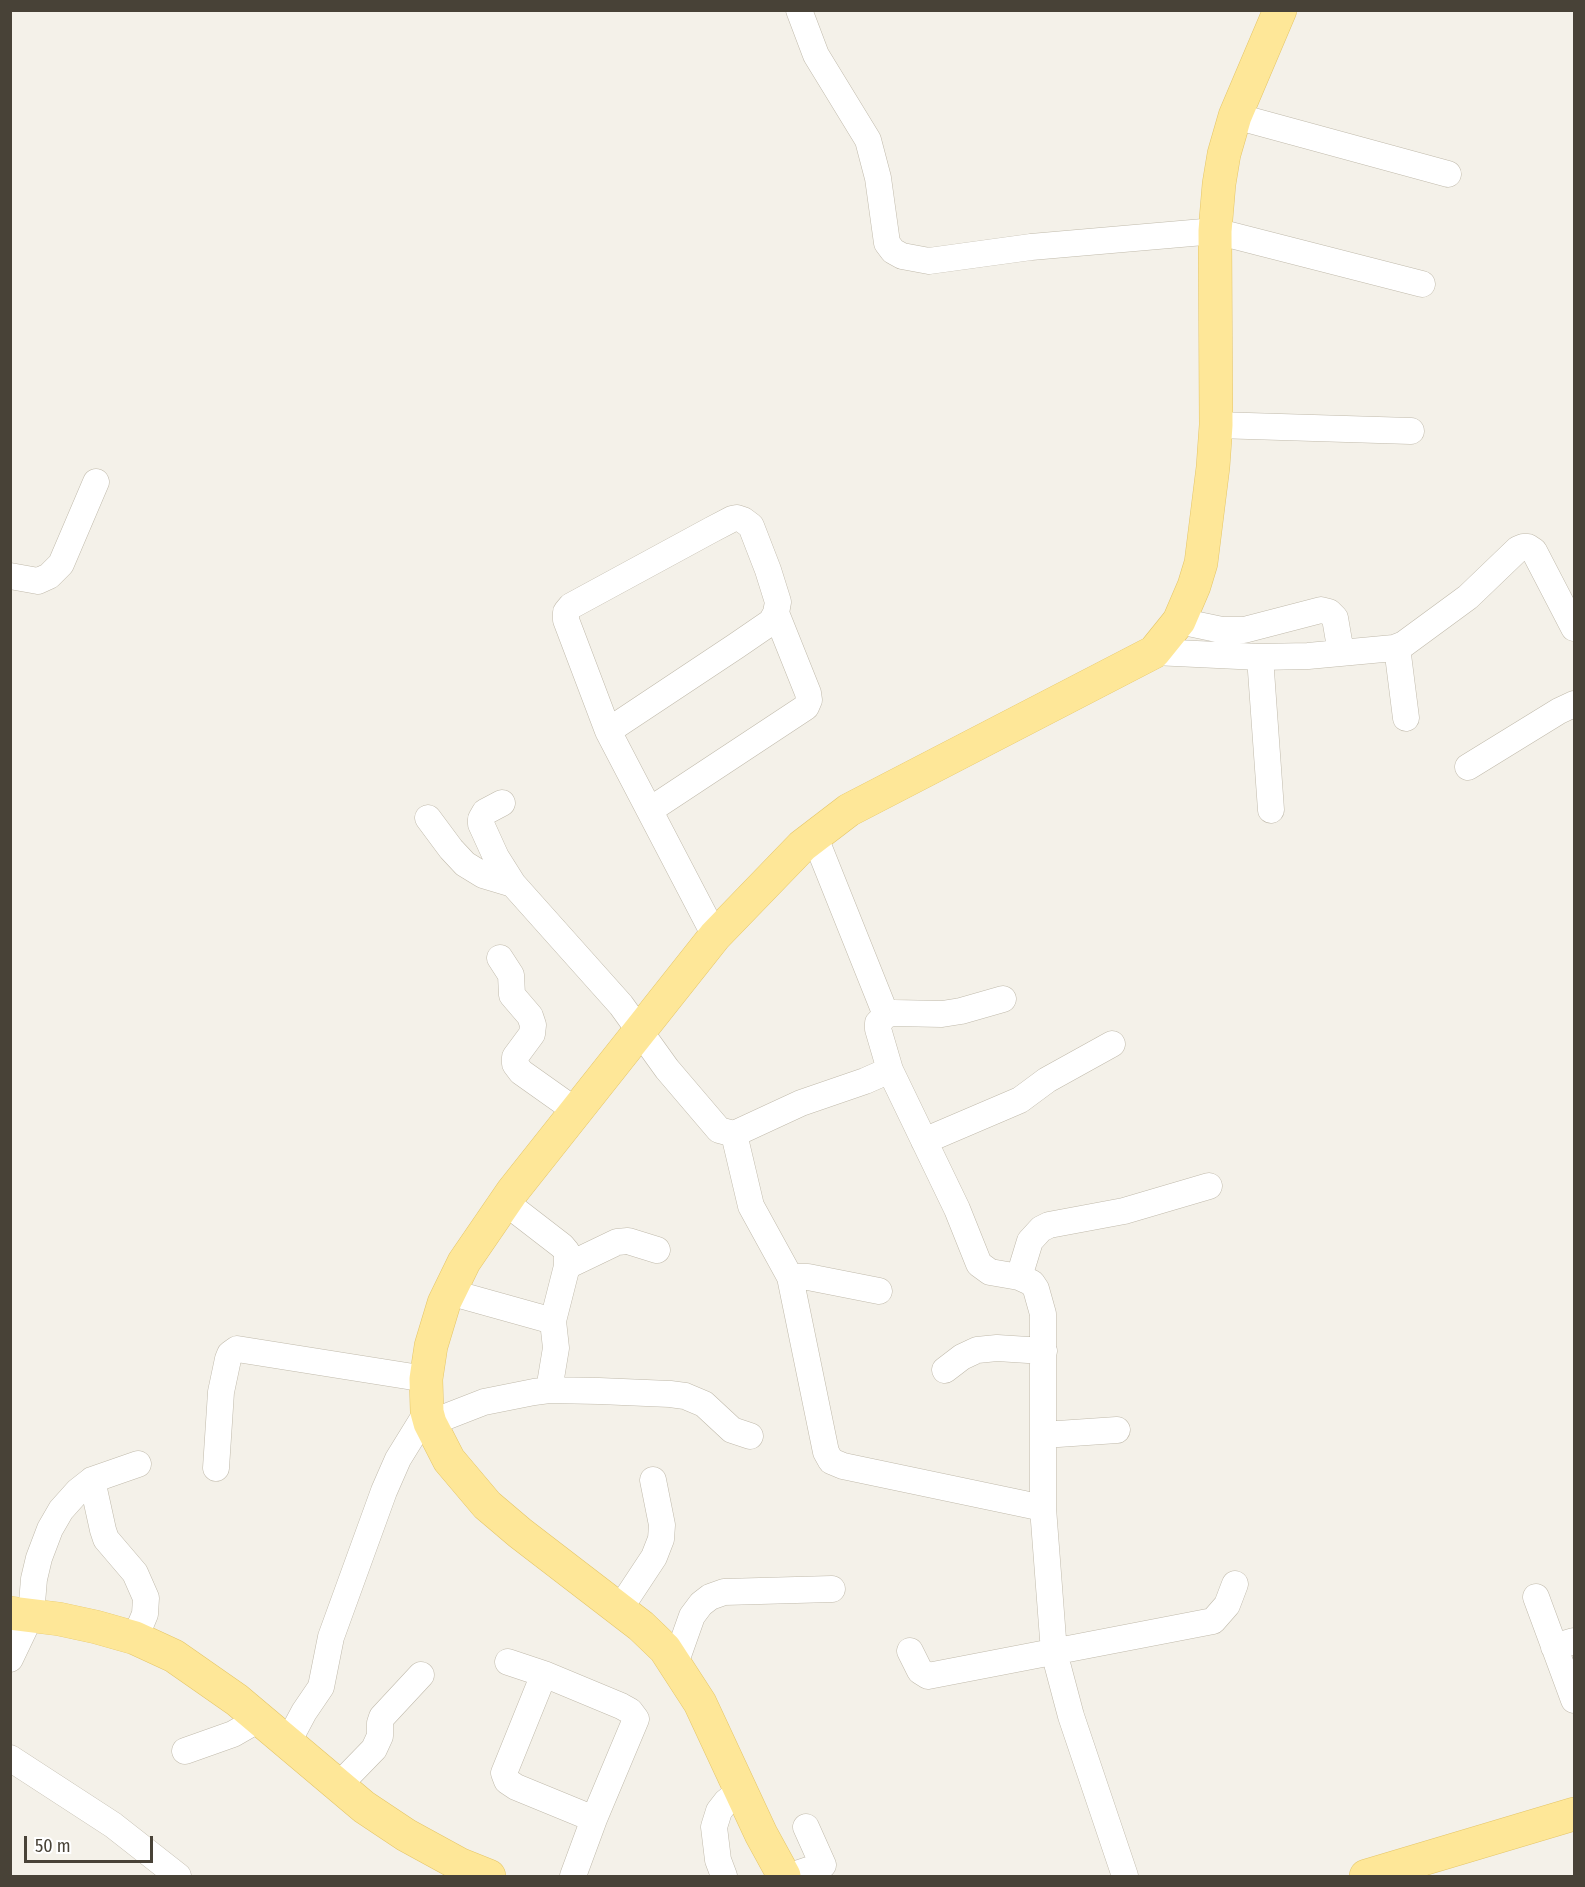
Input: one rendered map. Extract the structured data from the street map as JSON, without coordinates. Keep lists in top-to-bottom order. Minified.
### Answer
{"scale_bar":"50 m"}
